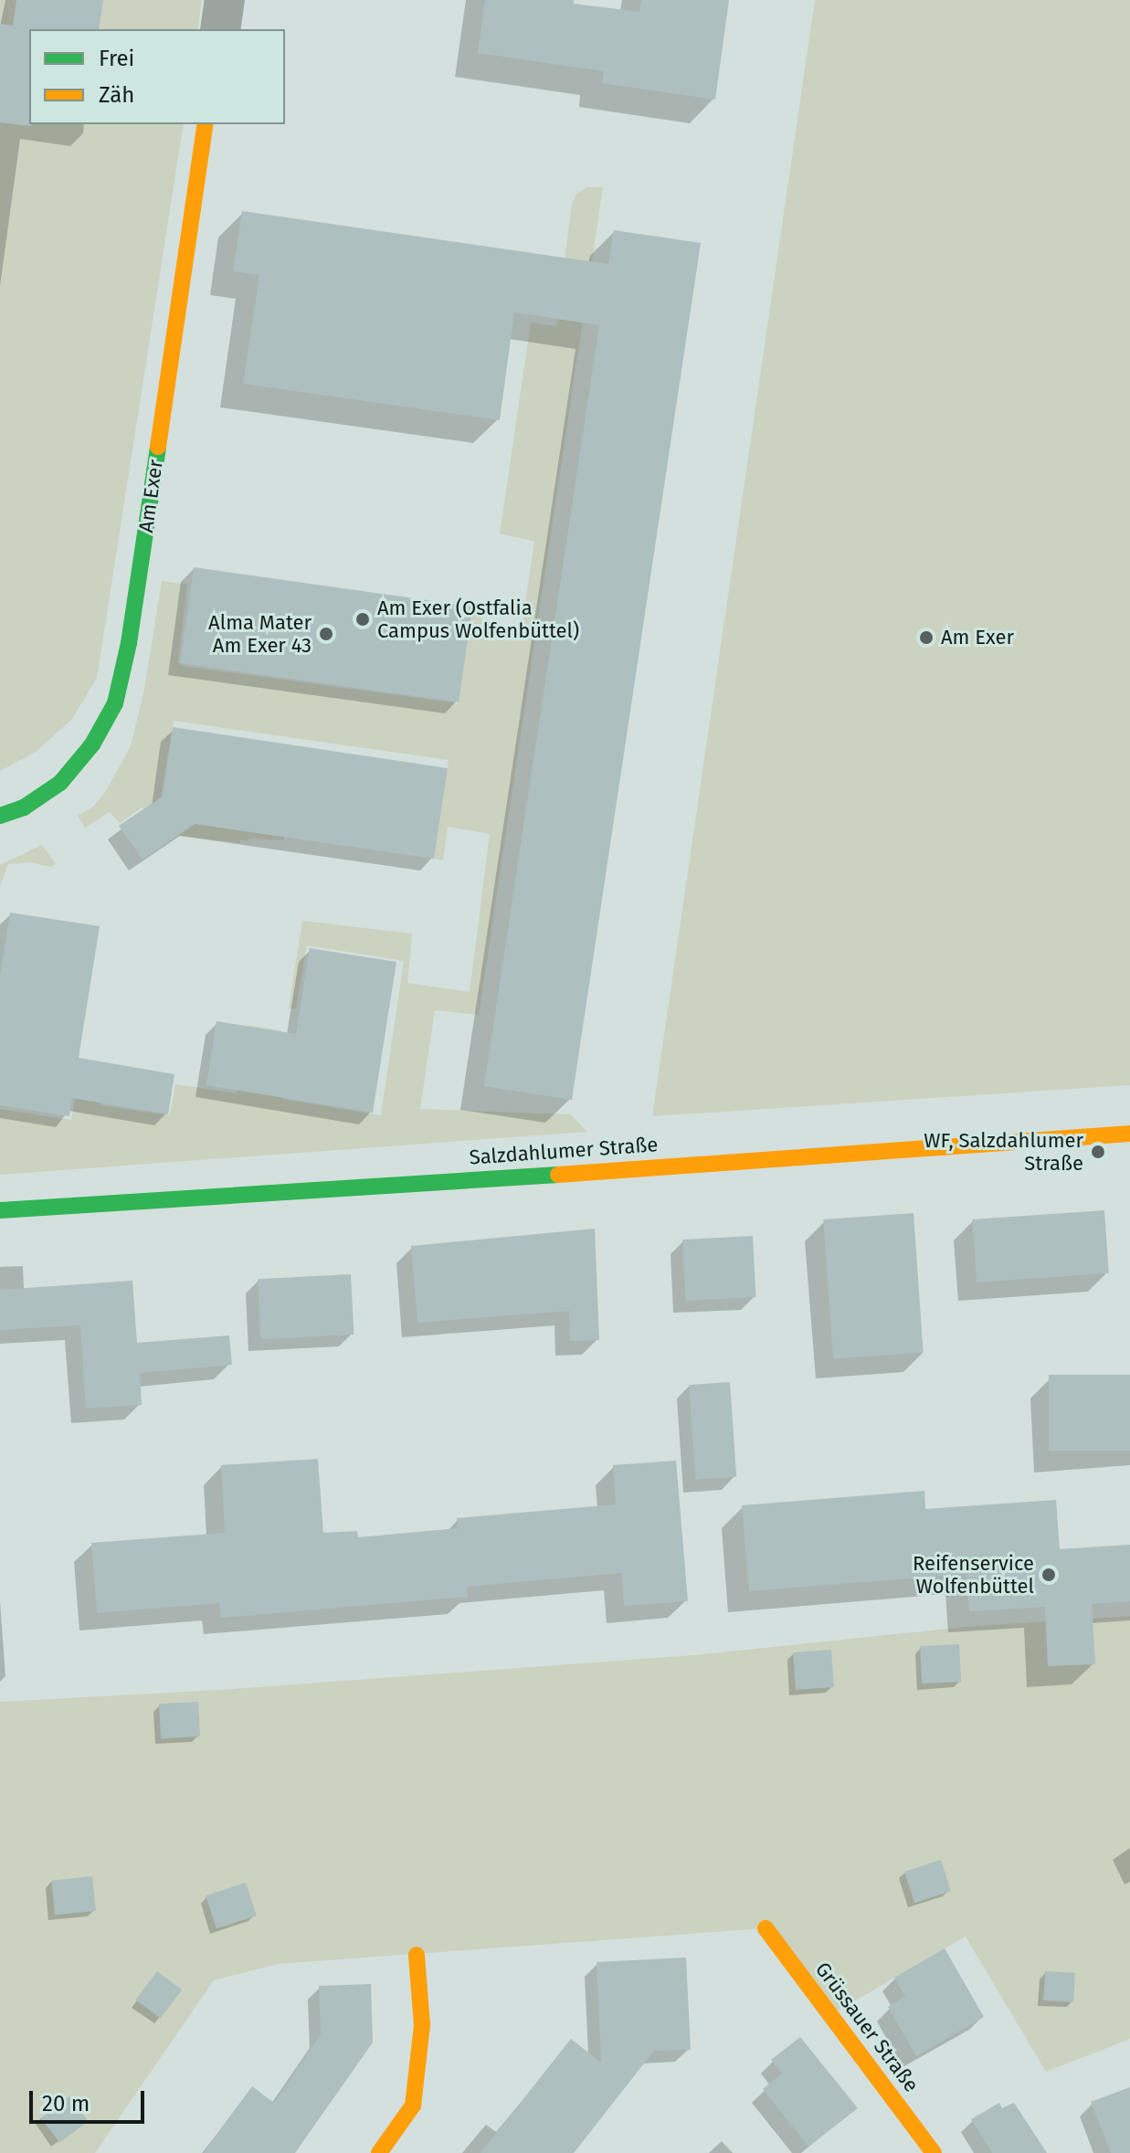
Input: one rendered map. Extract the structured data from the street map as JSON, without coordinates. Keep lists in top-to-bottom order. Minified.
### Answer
{"streets":{"street":["Am Exer","Salzdahlumer Straße","Grüssauer Straße"]},"places":["Am Exer (Ostfalia Campus Wolfenbüttel)","Alma Mater Am Exer 43","Am Exer","WF, Salzdahlumer Straße","Reifenservice Wolfenbüttel"],"legend":["Frei","Zäh"],"scale_bar":"20 m"}
